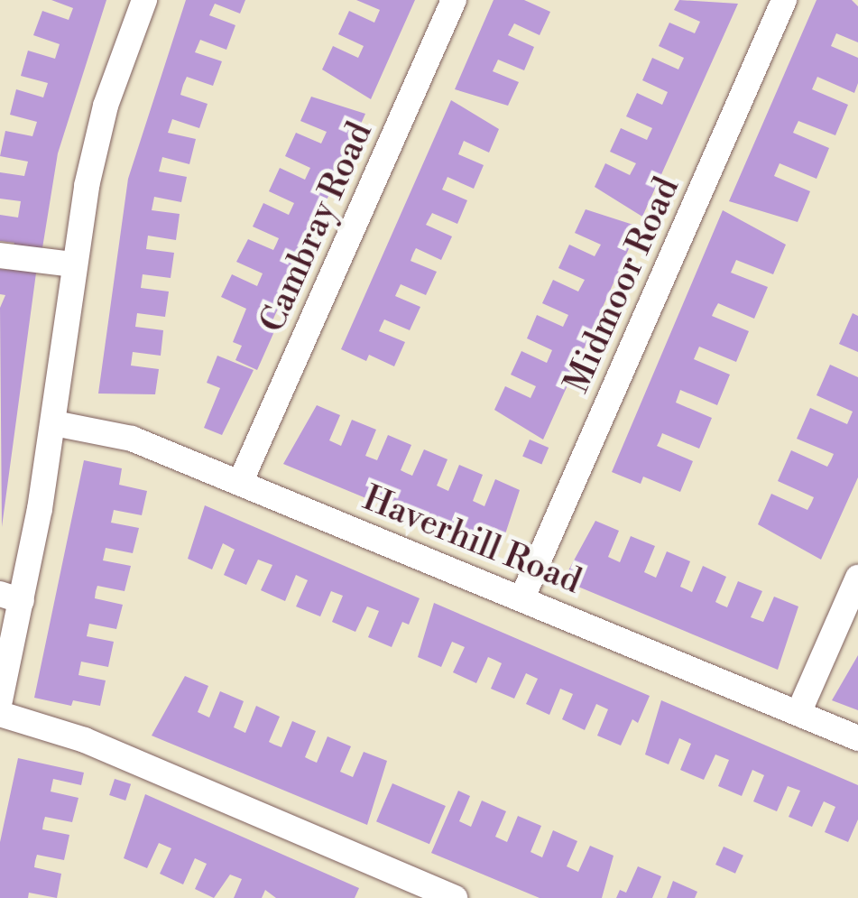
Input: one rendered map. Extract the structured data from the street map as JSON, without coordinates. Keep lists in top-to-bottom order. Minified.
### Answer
{"streets":{"street":["Cambray Road","Midmoor Road","Haverhill Road"]},"crossings":[["Cambray Road","Haverhill Road"],["Midmoor Road","Haverhill Road"]]}
